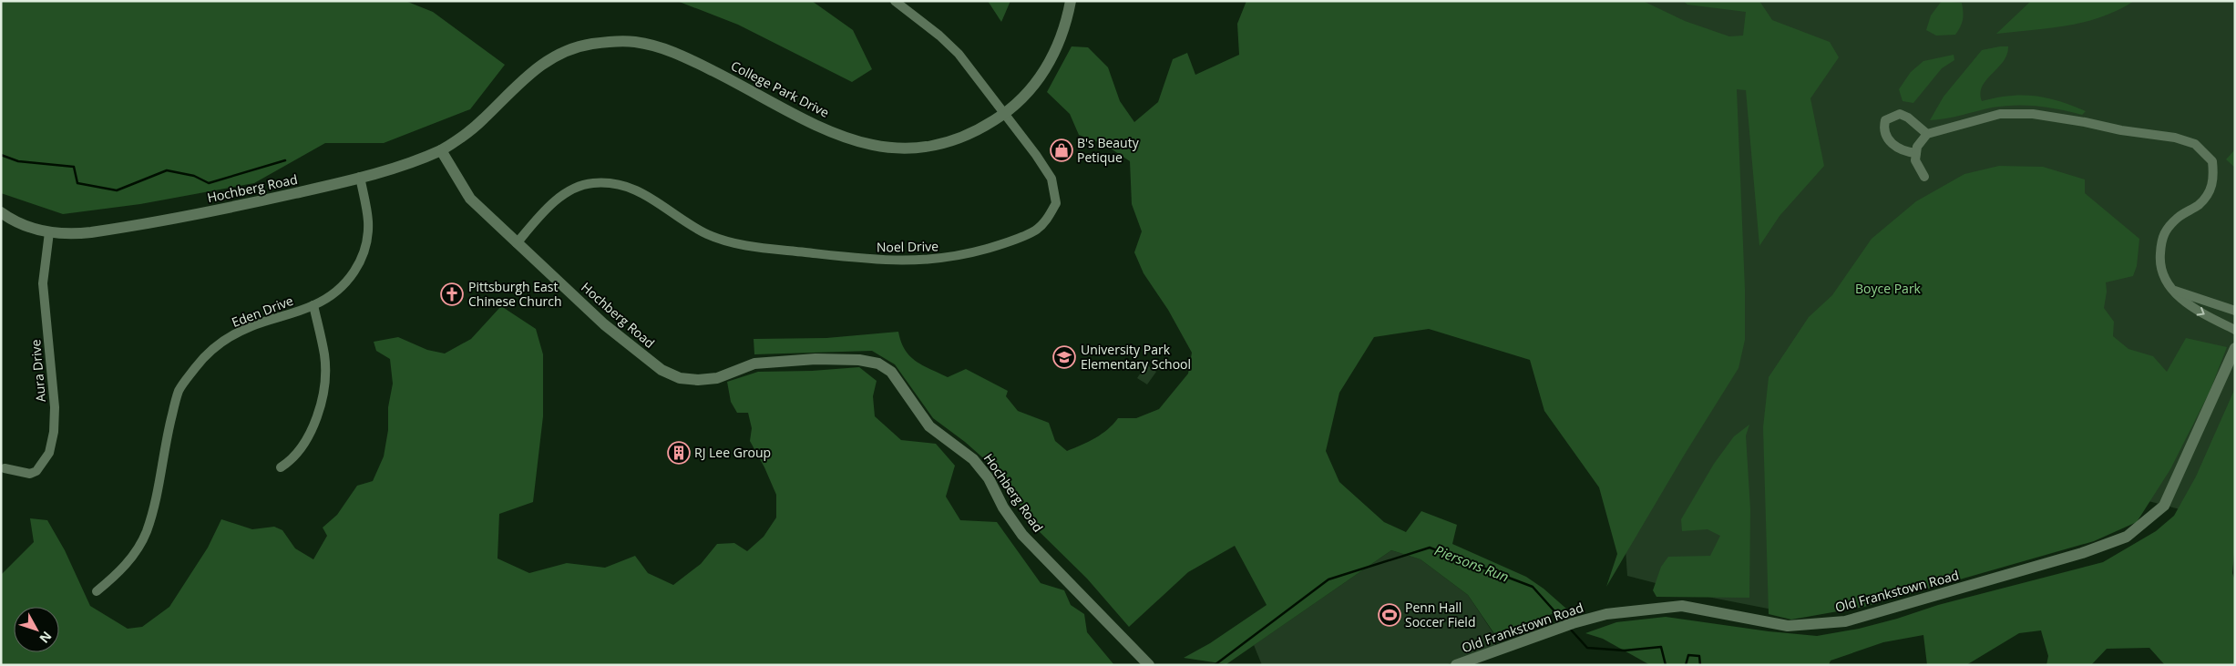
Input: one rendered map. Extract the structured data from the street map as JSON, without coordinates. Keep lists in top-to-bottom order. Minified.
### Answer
{"streets":{"street":["College Park Drive","Hochberg Road","Noel Drive","Eden Drive","Aura Drive","Old Frankstown Road"]},"crossings":[["College Park Drive","Hochberg Road"],["College Park Drive","Noel Drive"],["Hochberg Road","Noel Drive"],["Hochberg Road","Eden Drive"],["Hochberg Road","Aura Drive"]],"water":["Piersons Run"],"parks":["Boyce Park"],"places":{"shop":["B's Beauty Petique"],"church":["Pittsburgh East Chinese Church"],"school or university":["University Park Elementary School"],"building":["RJ Lee Group"],"sports":["Penn Hall Soccer Field"]},"north":"bottom right"}
